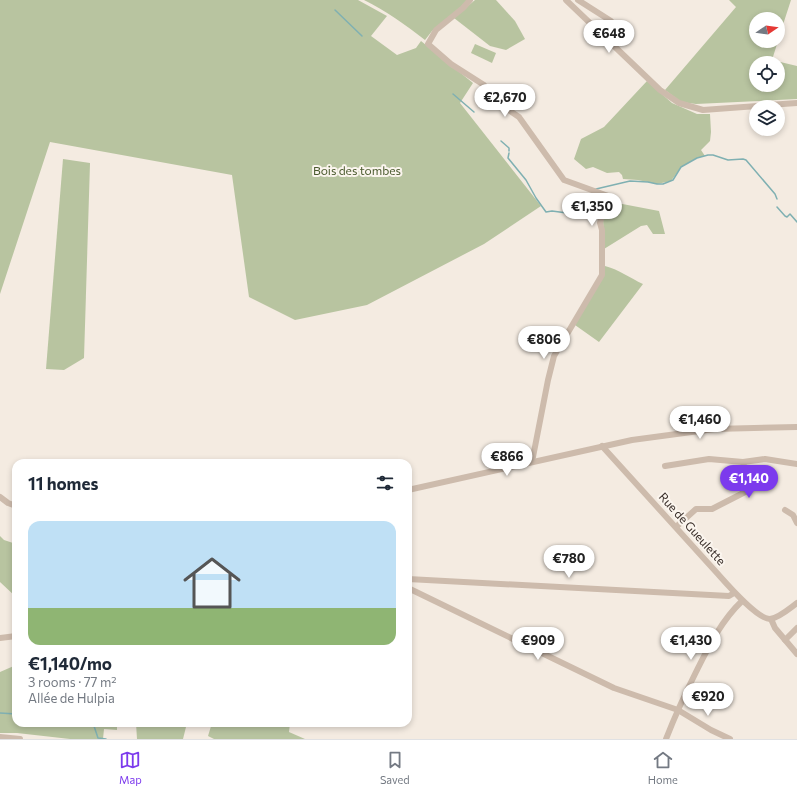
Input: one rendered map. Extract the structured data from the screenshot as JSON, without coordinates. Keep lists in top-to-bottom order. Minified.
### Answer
{"streets":{"street":["Rue de Gueulette"]},"parks":["Bois des tombes"],"north":"right","page":{"price":["€648","€2,670","€1,350","€806","€1,460","€866","€1,140","€780","€909","€1,430","€920"],"heading":"11 homes","list":[{"name":"€1,140/mo","note":"3 rooms · 77 m² · Allée de Hulpia"}],"tabs":["Map","Saved","Home"]}}
